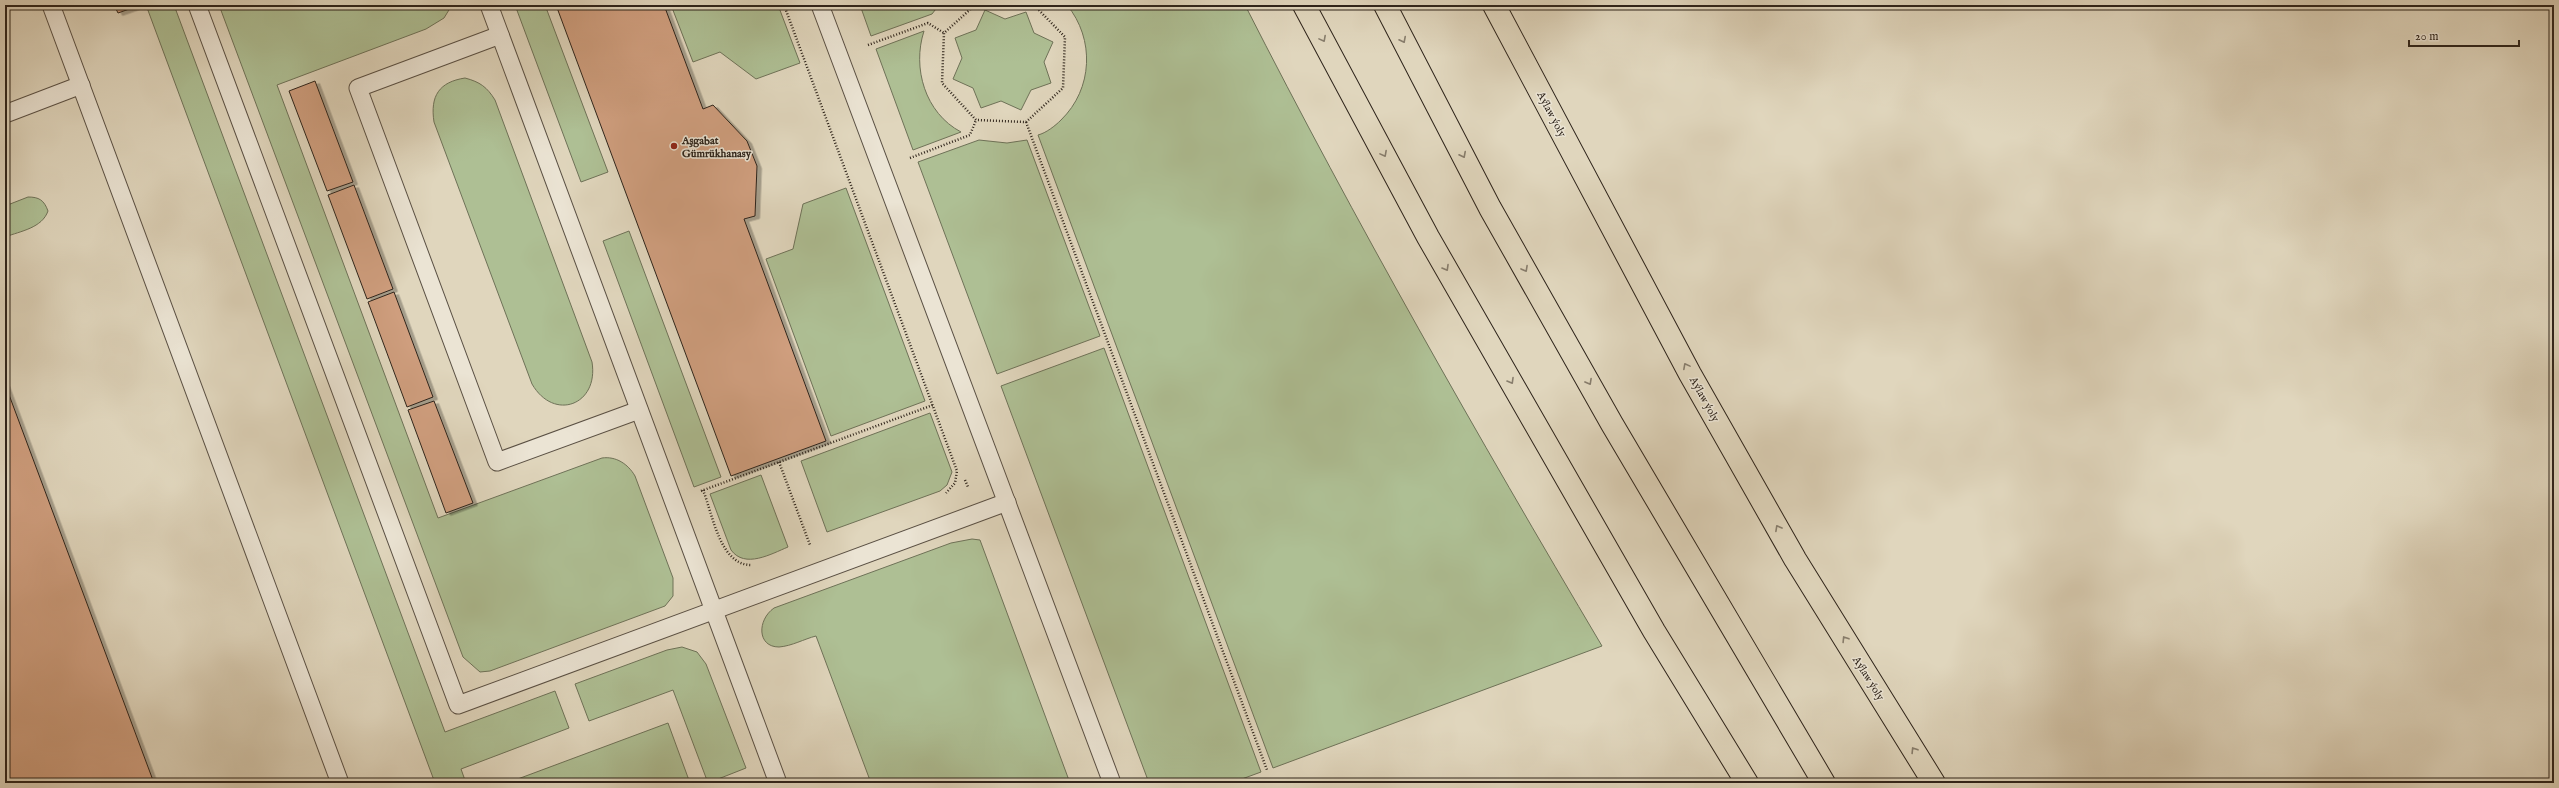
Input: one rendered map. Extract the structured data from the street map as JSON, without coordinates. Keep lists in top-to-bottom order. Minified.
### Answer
{"streets":{"main road":["Aýlaw ýoly"]},"places":["Aşgabat Gümrükhanasy"],"scale_bar":"20 m"}
